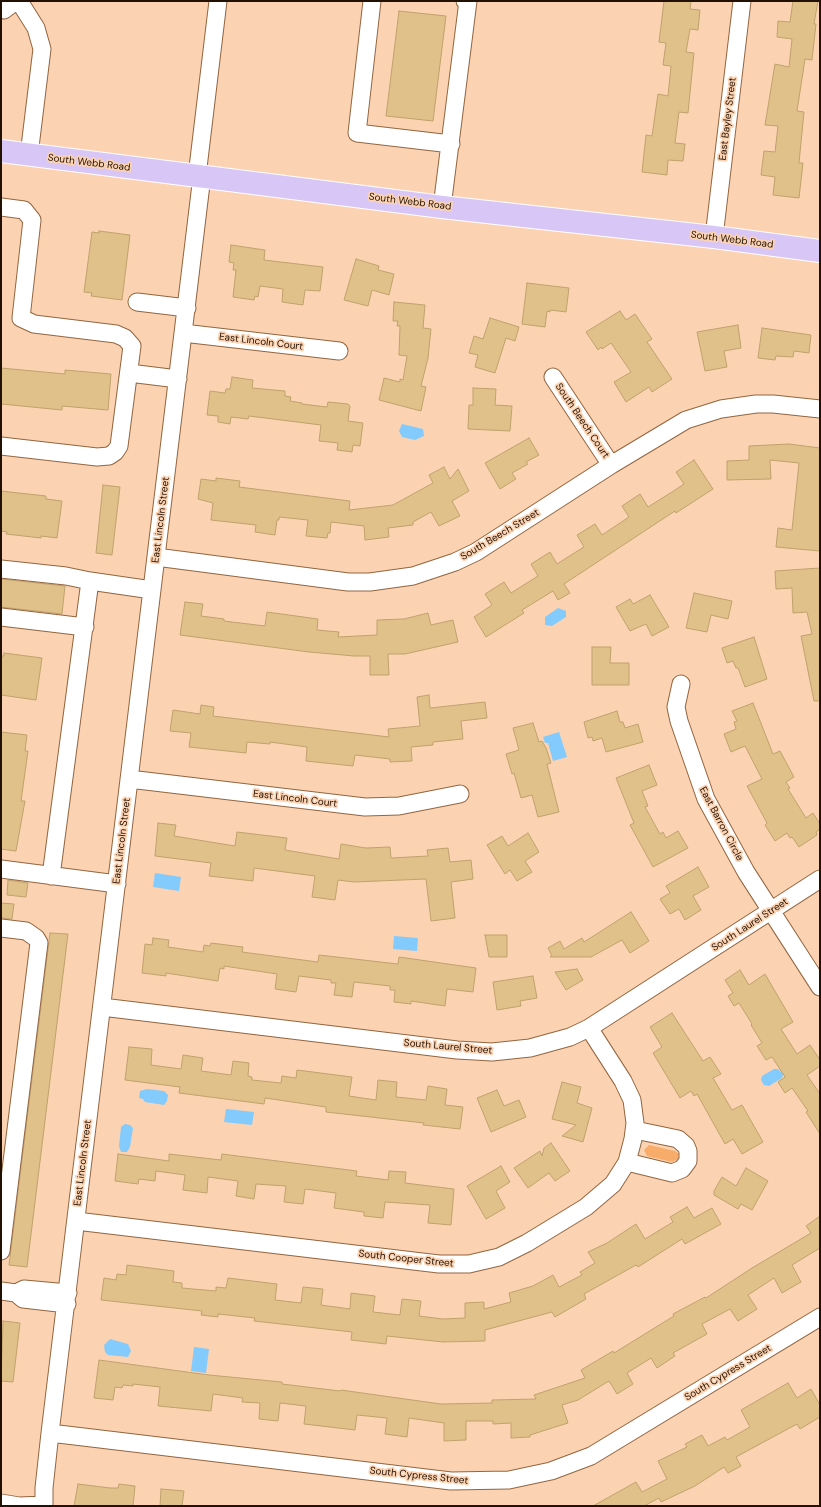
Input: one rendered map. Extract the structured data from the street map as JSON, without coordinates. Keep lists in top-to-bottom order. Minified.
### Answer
{"streets":{"main road":["South Webb Road"],"street":["East Bayley Street","East Lincoln Court","South Beech Court","East Lincoln Street","South Beech Street","East Barron Circle","South Laurel Street","South Cooper Street","South Cypress Street"]},"crossings":[["East Bayley Street","South Webb Road"],["South Webb Road","East Lincoln Street"],["East Lincoln Court","East Lincoln Street"],["South Beech Court","South Beech Street"],["East Lincoln Street","South Beech Street"],["East Lincoln Street","South Laurel Street"],["East Lincoln Street","South Cooper Street"],["East Lincoln Street","South Cypress Street"],["East Barron Circle","South Laurel Street"],["South Laurel Street","South Cooper Street"]]}
